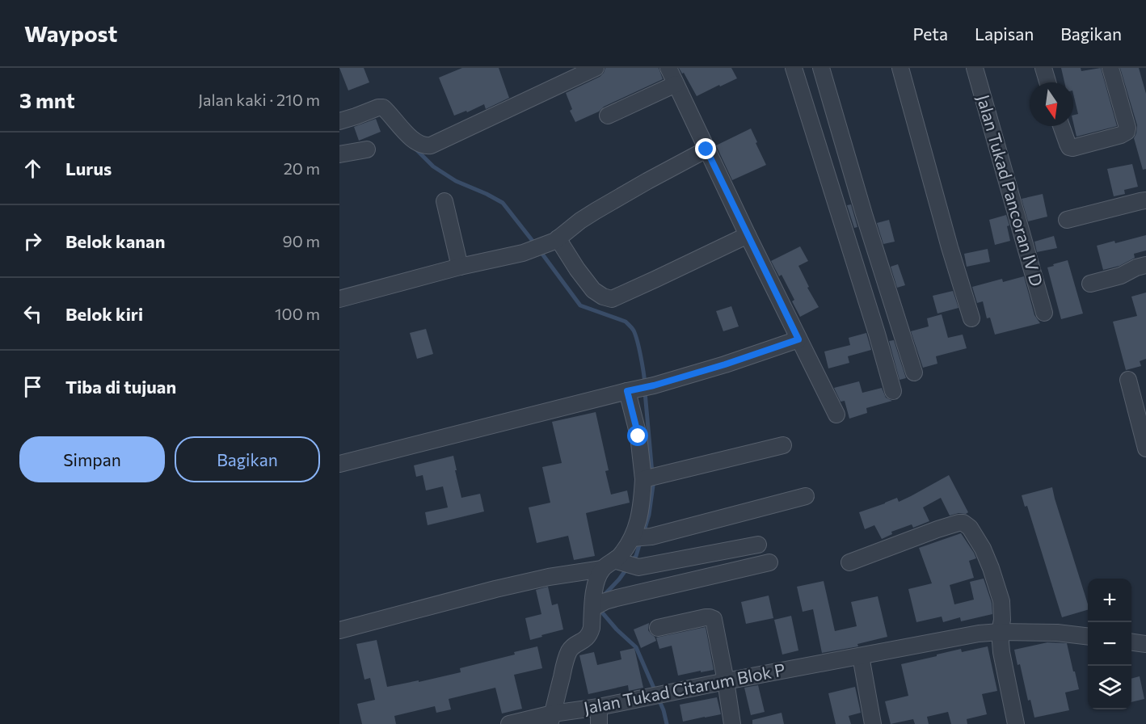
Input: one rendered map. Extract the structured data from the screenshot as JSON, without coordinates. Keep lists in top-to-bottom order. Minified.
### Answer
{"streets":{"street":["Jalan Tukad Pancoran IV D","Jalan Tukad Citarum Blok P"]},"north":"bottom","page":{"header":"Waypost","nav":["Peta","Lapisan","Bagikan"],"heading":["3 mnt","Jalan kaki · 210 m"],"list":[["Lurus","20 m"],["Belok kanan","90 m"],["Belok kiri","100 m"],"Tiba di tujuan"],"buttons":["Simpan","Bagikan"],"map_buttons":["+","−"]}}
